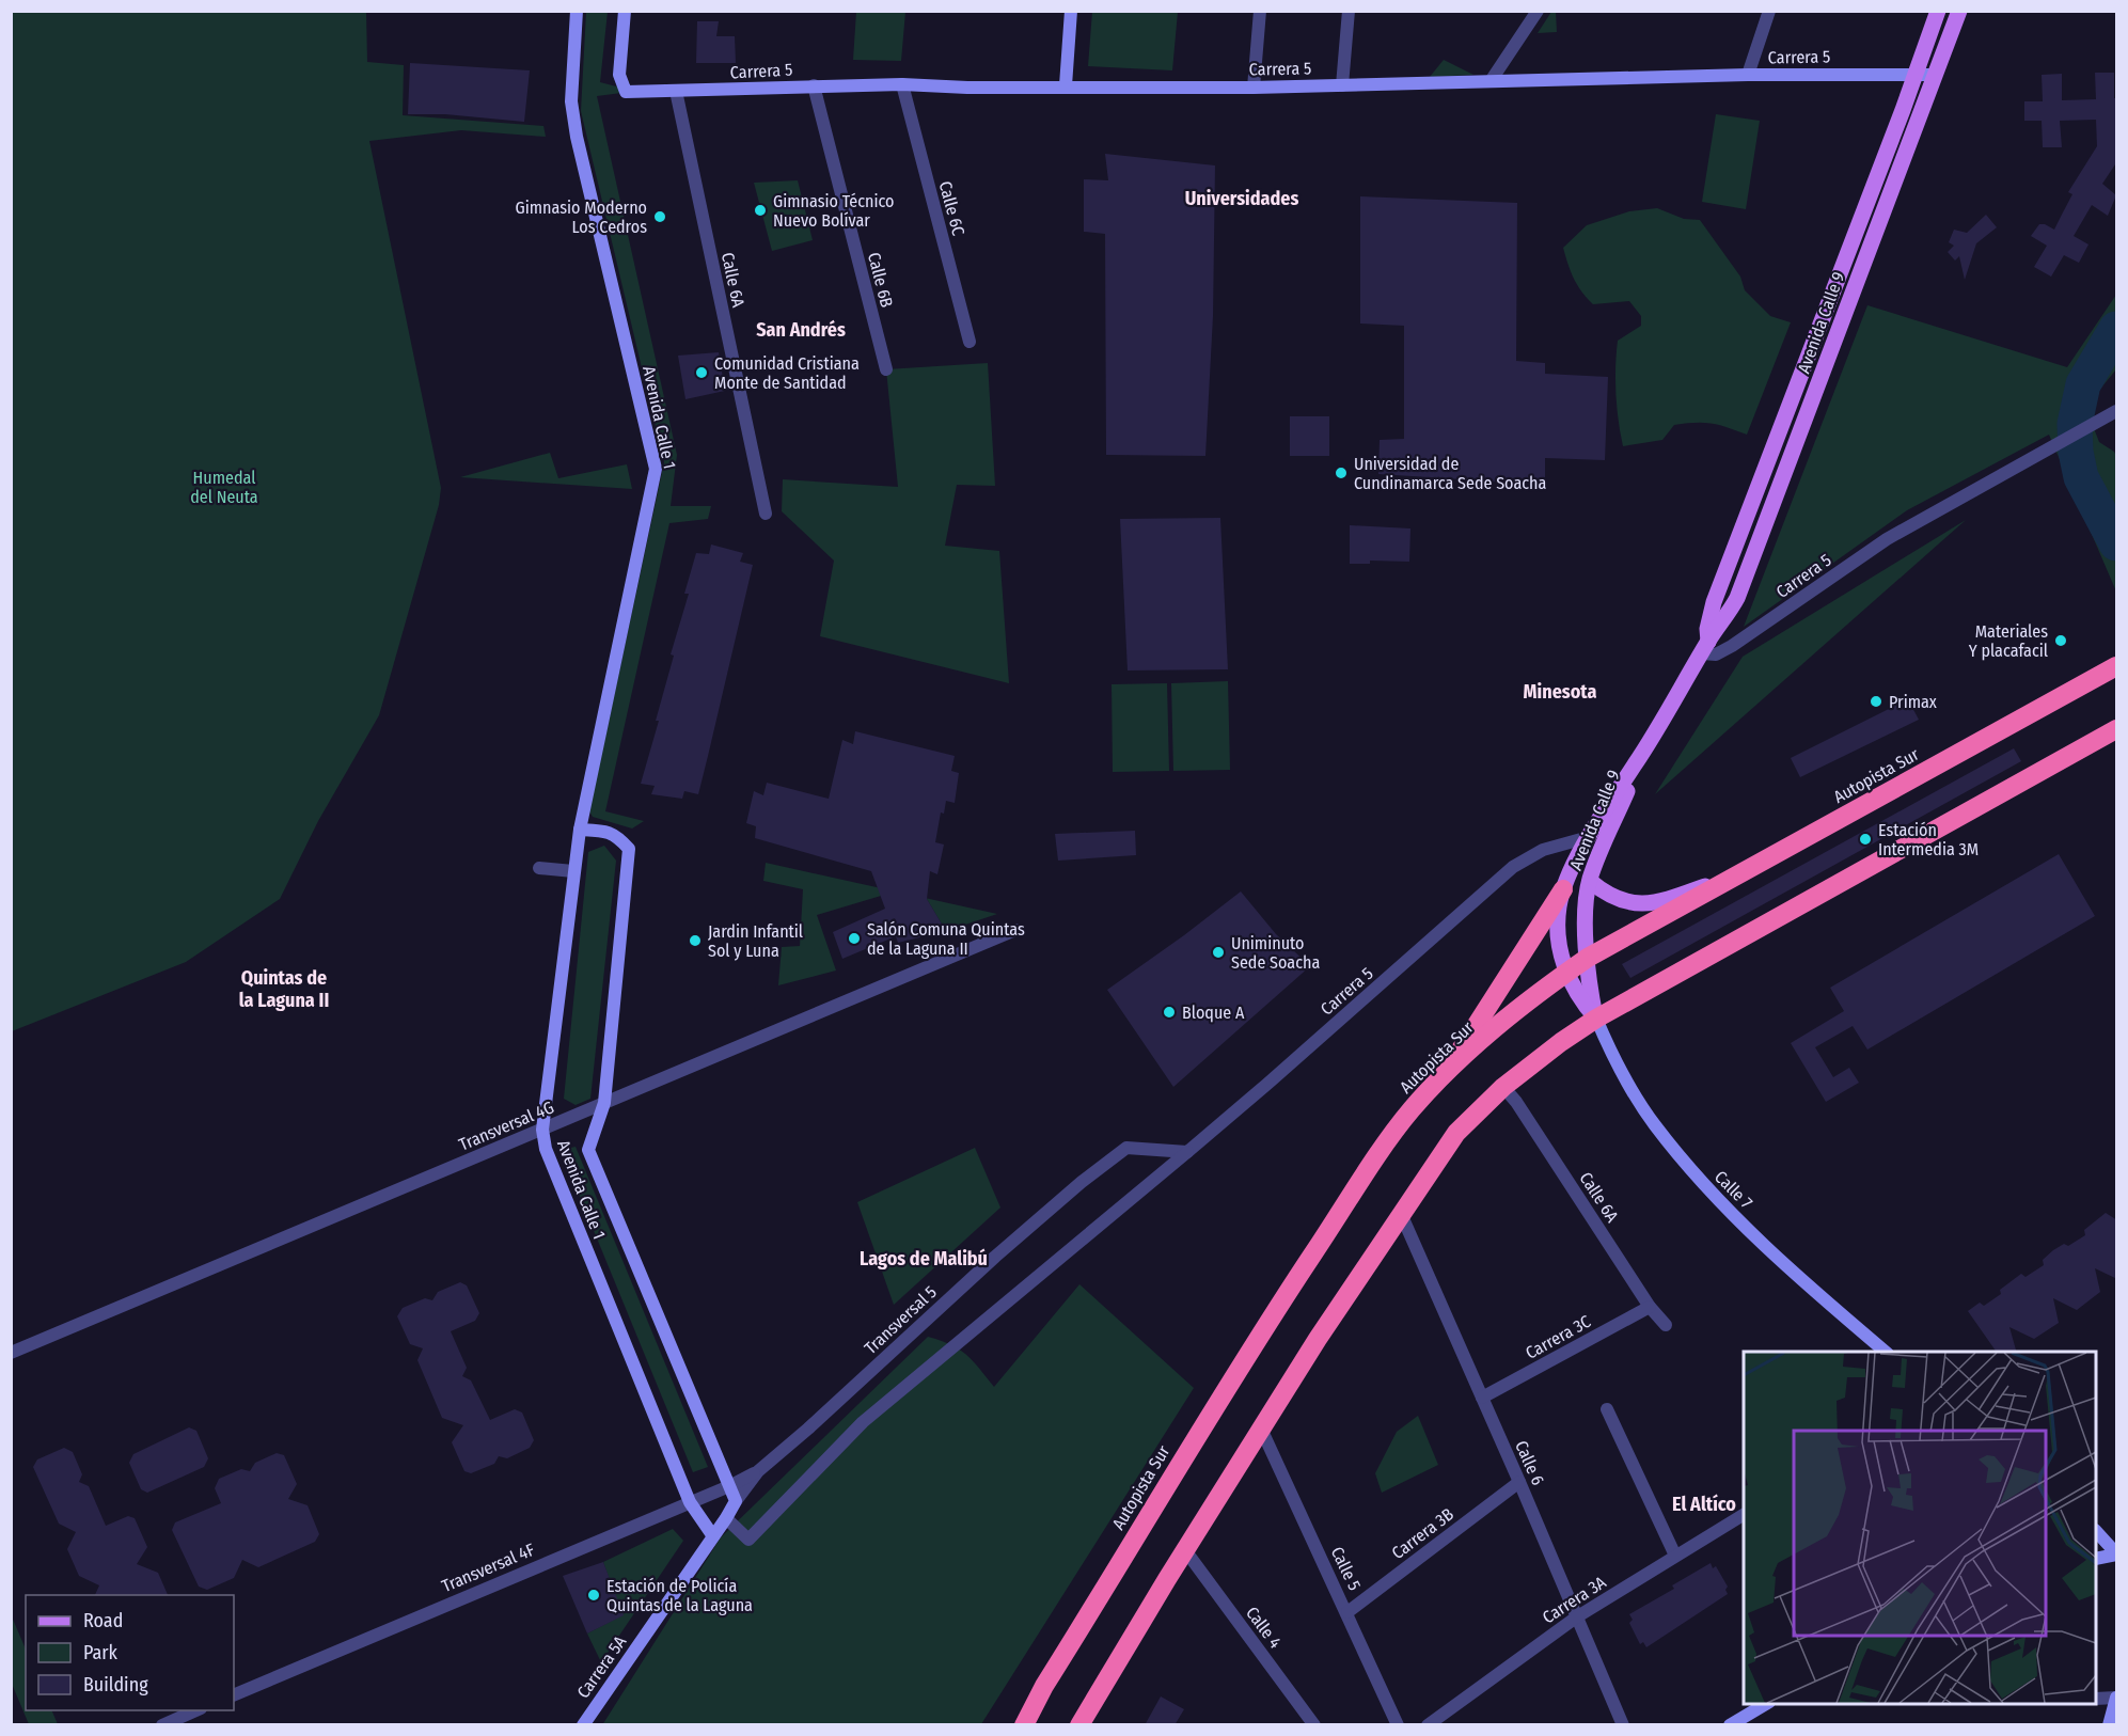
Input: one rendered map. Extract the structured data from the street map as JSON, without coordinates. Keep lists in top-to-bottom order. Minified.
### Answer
{"streets":{"highway":["Autopista Sur"],"main road":["Carrera 5","Avenida Calle 9","Avenida Calle 1","Calle 7","Carrera 5A"],"street":["Calle 6C","Calle 6A","Calle 6B","Transversal 4G","Transversal 5","Carrera 3C","Calle 6","Carrera 3B","Transversal 4F","Calle 5","Carrera 3A","Calle 4"]},"crossings":[["Carrera 5","Calle 6C"],["Carrera 5","Calle 6A"],["Carrera 5","Calle 6B"],["Carrera 5","Avenida Calle 9"],["Carrera 5","Transversal 5"],["Carrera 5","Carrera 5A"],["Calle 6A","Carrera 3C"],["Avenida Calle 9","Autopista Sur"],["Avenida Calle 9","Calle 7"],["Avenida Calle 1","Transversal 4G"],["Avenida Calle 1","Transversal 5"],["Avenida Calle 1","Transversal 4F"],["Avenida Calle 1","Carrera 5A"],["Transversal 5","Transversal 4F"],["Transversal 5","Carrera 5A"],["Carrera 3C","Calle 6"],["Calle 6","Carrera 3B"],["Calle 6","Carrera 3A"],["Carrera 3B","Calle 5"]],"districts":["Universidades","San Andrés","Minesota","Quintas de la Laguna II","Lagos de Malibú","El Altíco"],"parks":["Humedal del Neuta"],"places":["Gimnasio Técnico Nuevo Bolívar","Gimnasio Moderno Los Cedros","Comunidad Cristiana Monte de Santidad","Universidad de Cundinamarca Sede Soacha","Materiales Y placafacil","Primax","Estación Intermedia 3M","Salón Comuna Quintas de la Laguna II","Jardin Infantil Sol y Luna","Uniminuto Sede Soacha","Bloque A","Estación de Policía Quintas de la Laguna"],"legend":["Road","Park","Building"]}
